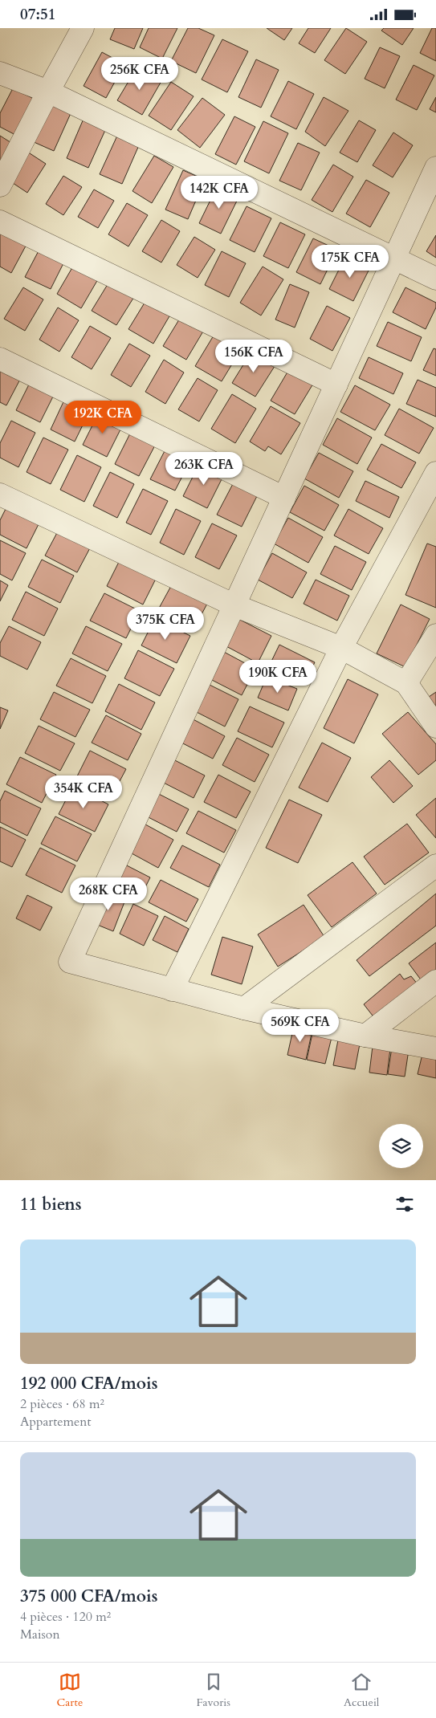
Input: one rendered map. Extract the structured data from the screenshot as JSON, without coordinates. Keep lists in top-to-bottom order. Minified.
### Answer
{"page":{"status":"07:51","price":["256K CFA","142K CFA","175K CFA","156K CFA","192K CFA","263K CFA","375K CFA","190K CFA","354K CFA","268K CFA","569K CFA"],"heading":"11 biens","list":[{"name":"192 000 CFA/mois","note":"2 pièces · 68 m² · Appartement"},{"name":"375 000 CFA/mois","note":"4 pièces · 120 m² · Maison"}],"tabs":["Carte","Favoris","Accueil"]}}
